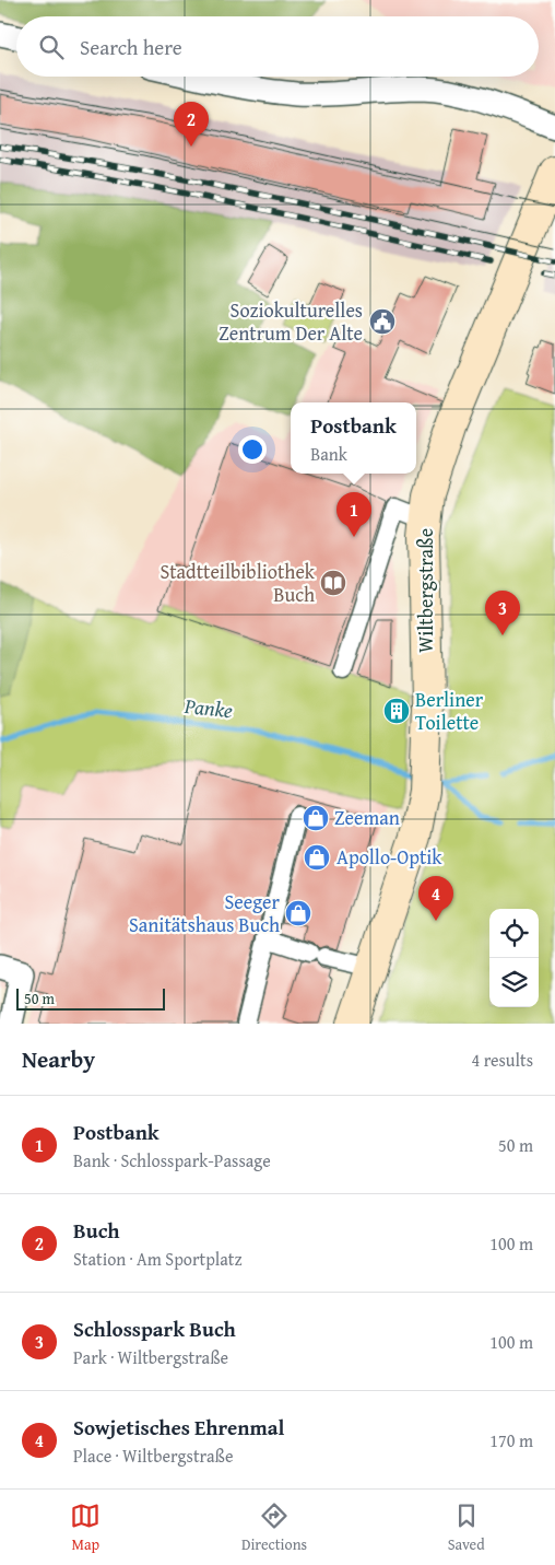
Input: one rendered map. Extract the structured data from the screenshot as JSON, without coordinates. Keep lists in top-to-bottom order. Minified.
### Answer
{"streets":{"main road":["Wiltbergstraße"]},"water":["Panke"],"places":{"public building":["Soziokulturelles Zentrum Der Alte"],"library":["Stadtteilbibliothek Buch"],"building":["Berliner Toilette"],"shop":["Zeeman","Apollo-Optik","Seeger Sanitätshaus Buch"]},"scale_bar":"50 m","page":{"search":"Search here","pins":["2","1","3","4"],"popup":["Postbank","Bank"],"scale":"50 m","heading":["Nearby","4 results"],"list":[{"mark":"1","name":"Postbank","note":"Bank · Schlosspark-Passage","value":"50 m"},{"mark":"2","name":"Buch","note":"Station · Am Sportplatz","value":"100 m"},{"mark":"3","name":"Schlosspark Buch","note":"Park · Wiltbergstraße","value":"100 m"},{"mark":"4","name":"Sowjetisches Ehrenmal","note":"Place · Wiltbergstraße","value":"170 m"}],"nav":["Map","Directions","Saved"]}}
